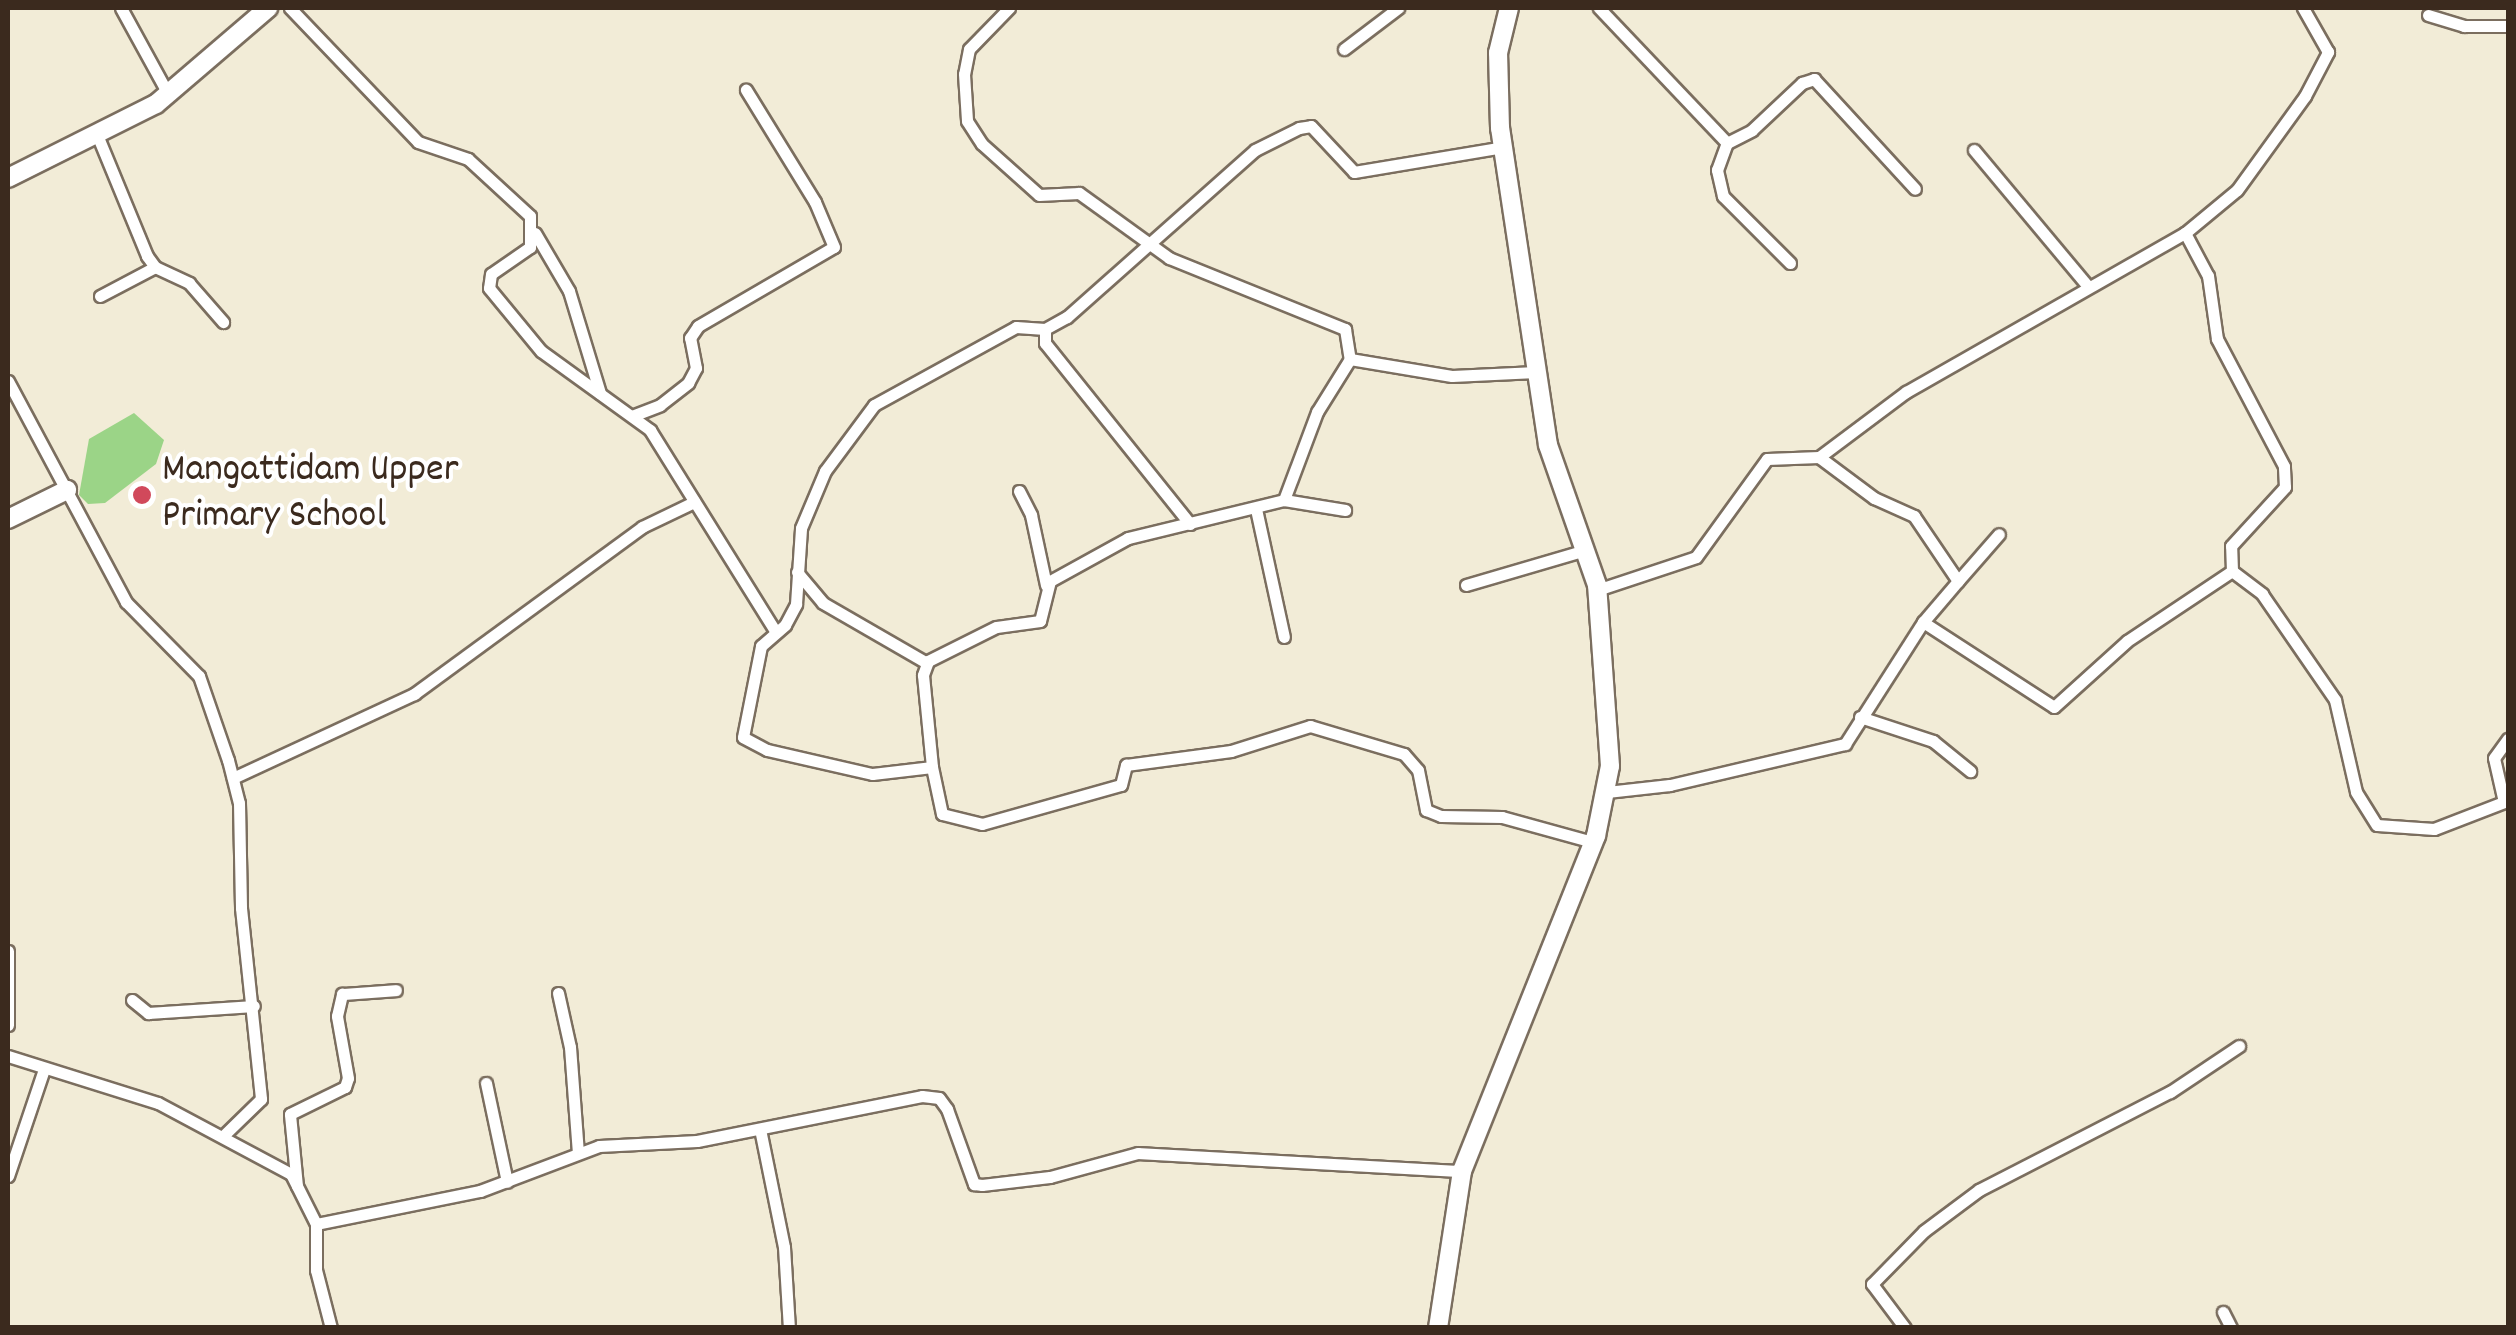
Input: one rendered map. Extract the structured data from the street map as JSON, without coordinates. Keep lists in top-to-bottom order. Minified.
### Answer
{"places":["Mangattidam Upper Primary School"]}
